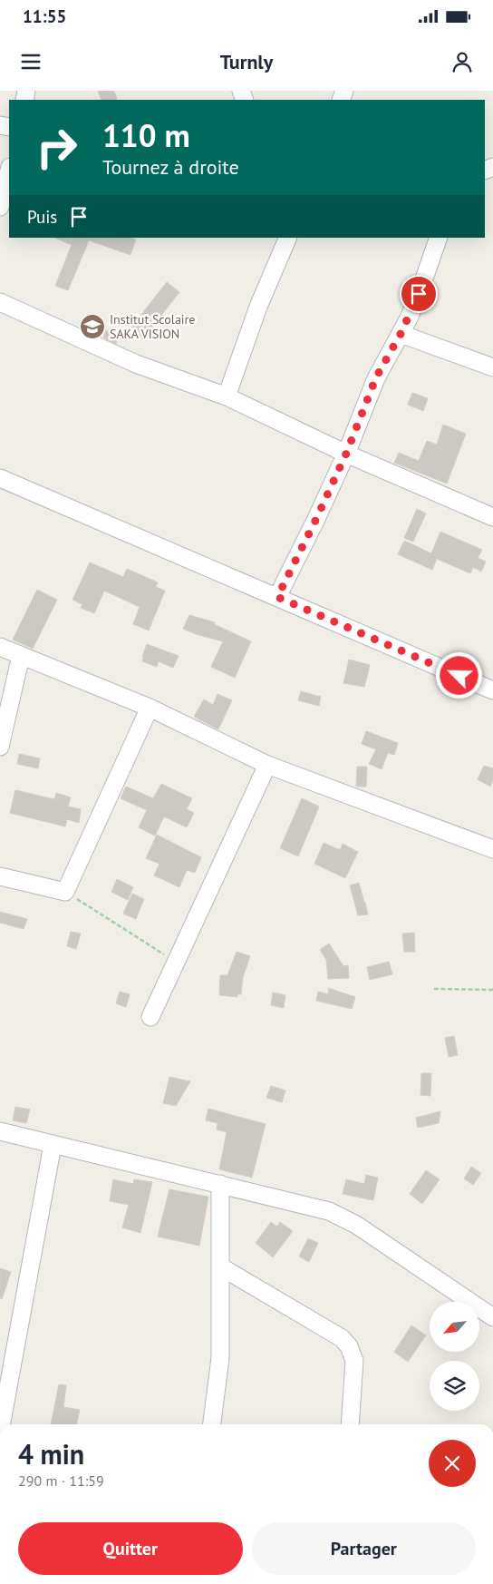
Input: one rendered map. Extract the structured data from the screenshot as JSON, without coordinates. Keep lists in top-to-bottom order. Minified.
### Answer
{"places":{"school or university":["Institut Scolaire SAKA VISION"]},"north":"bottom left","page":{"status":"11:55","header":"Turnly","turn":["110 m","Tournez à droite"],"then":"Puis","heading":["4 min","290 m · 11:59"],"buttons":["Quitter","Partager"]}}
